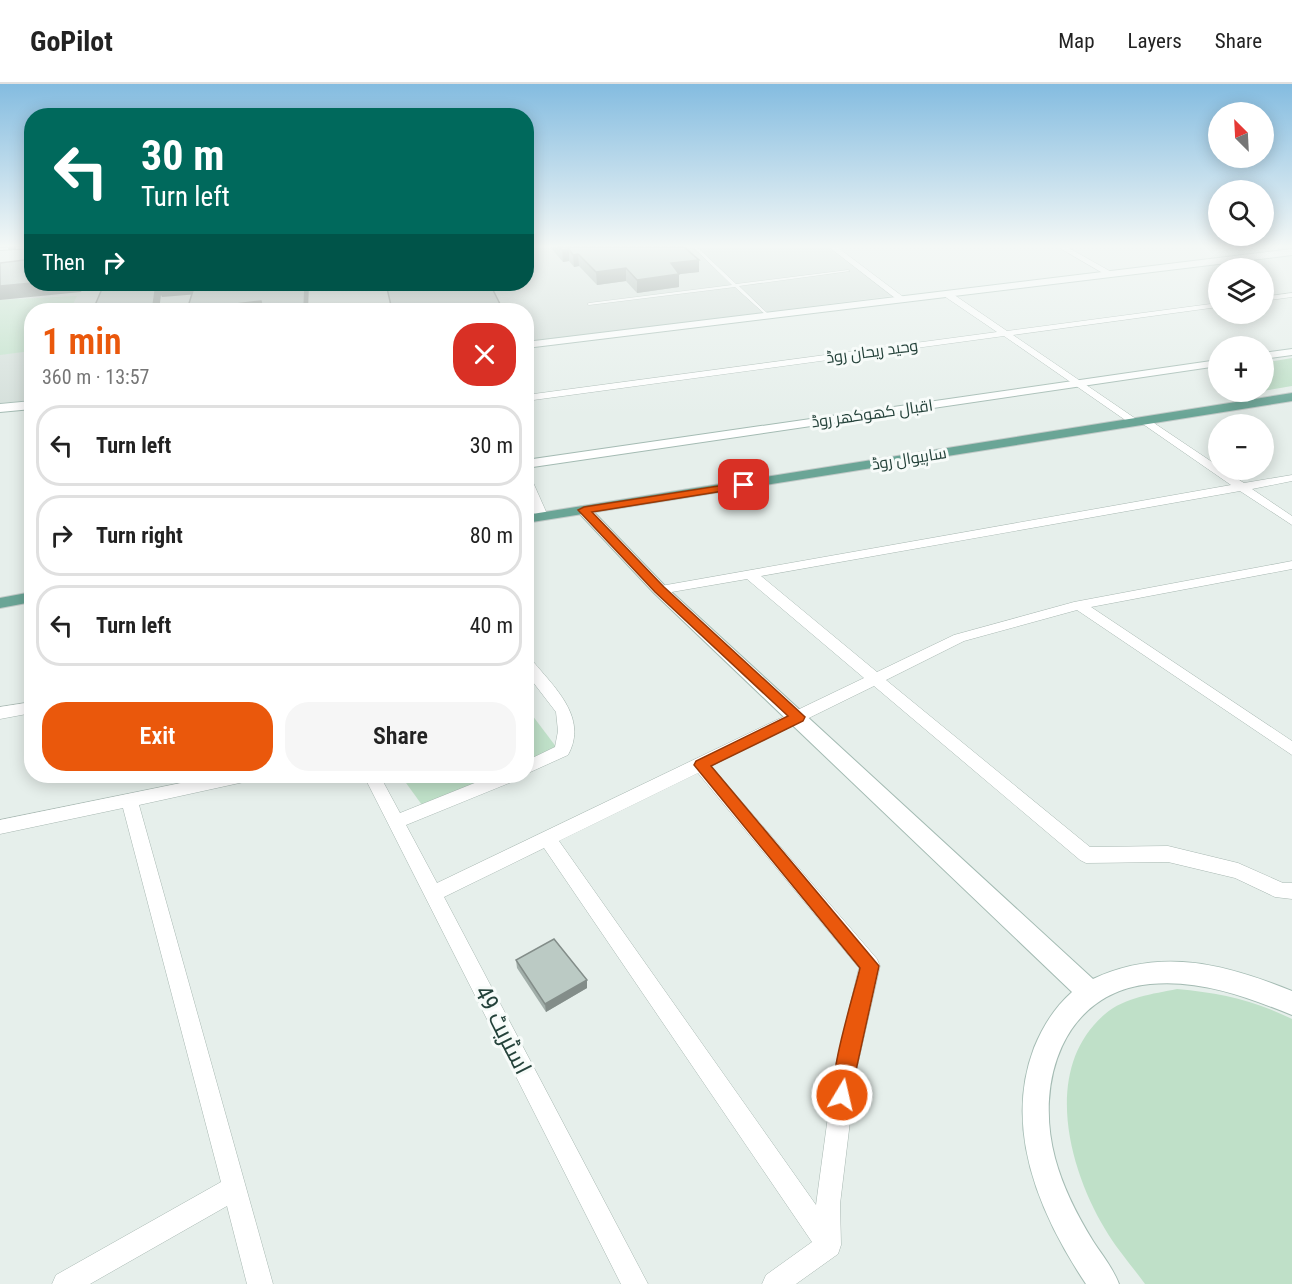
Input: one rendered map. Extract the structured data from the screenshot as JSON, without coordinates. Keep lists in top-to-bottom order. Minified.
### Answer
{"streets":{"main road":["ساہیوال روڈ"],"street":["وحید ریحان روڈ","اقبال کھوکھر روڈ","اسٹریٹ 49"]},"north":"top left","page":{"header":"GoPilot","nav":["Map","Layers","Share"],"map_buttons":["+","−"],"turn":["30 m","Turn left"],"then":"Then","heading":["1 min","360 m · 13:57"],"list":[{"name":"Turn left","value":"30 m"},{"name":"Turn right","value":"80 m"},{"name":"Turn left","value":"40 m"}],"buttons":["Exit","Share"]}}
